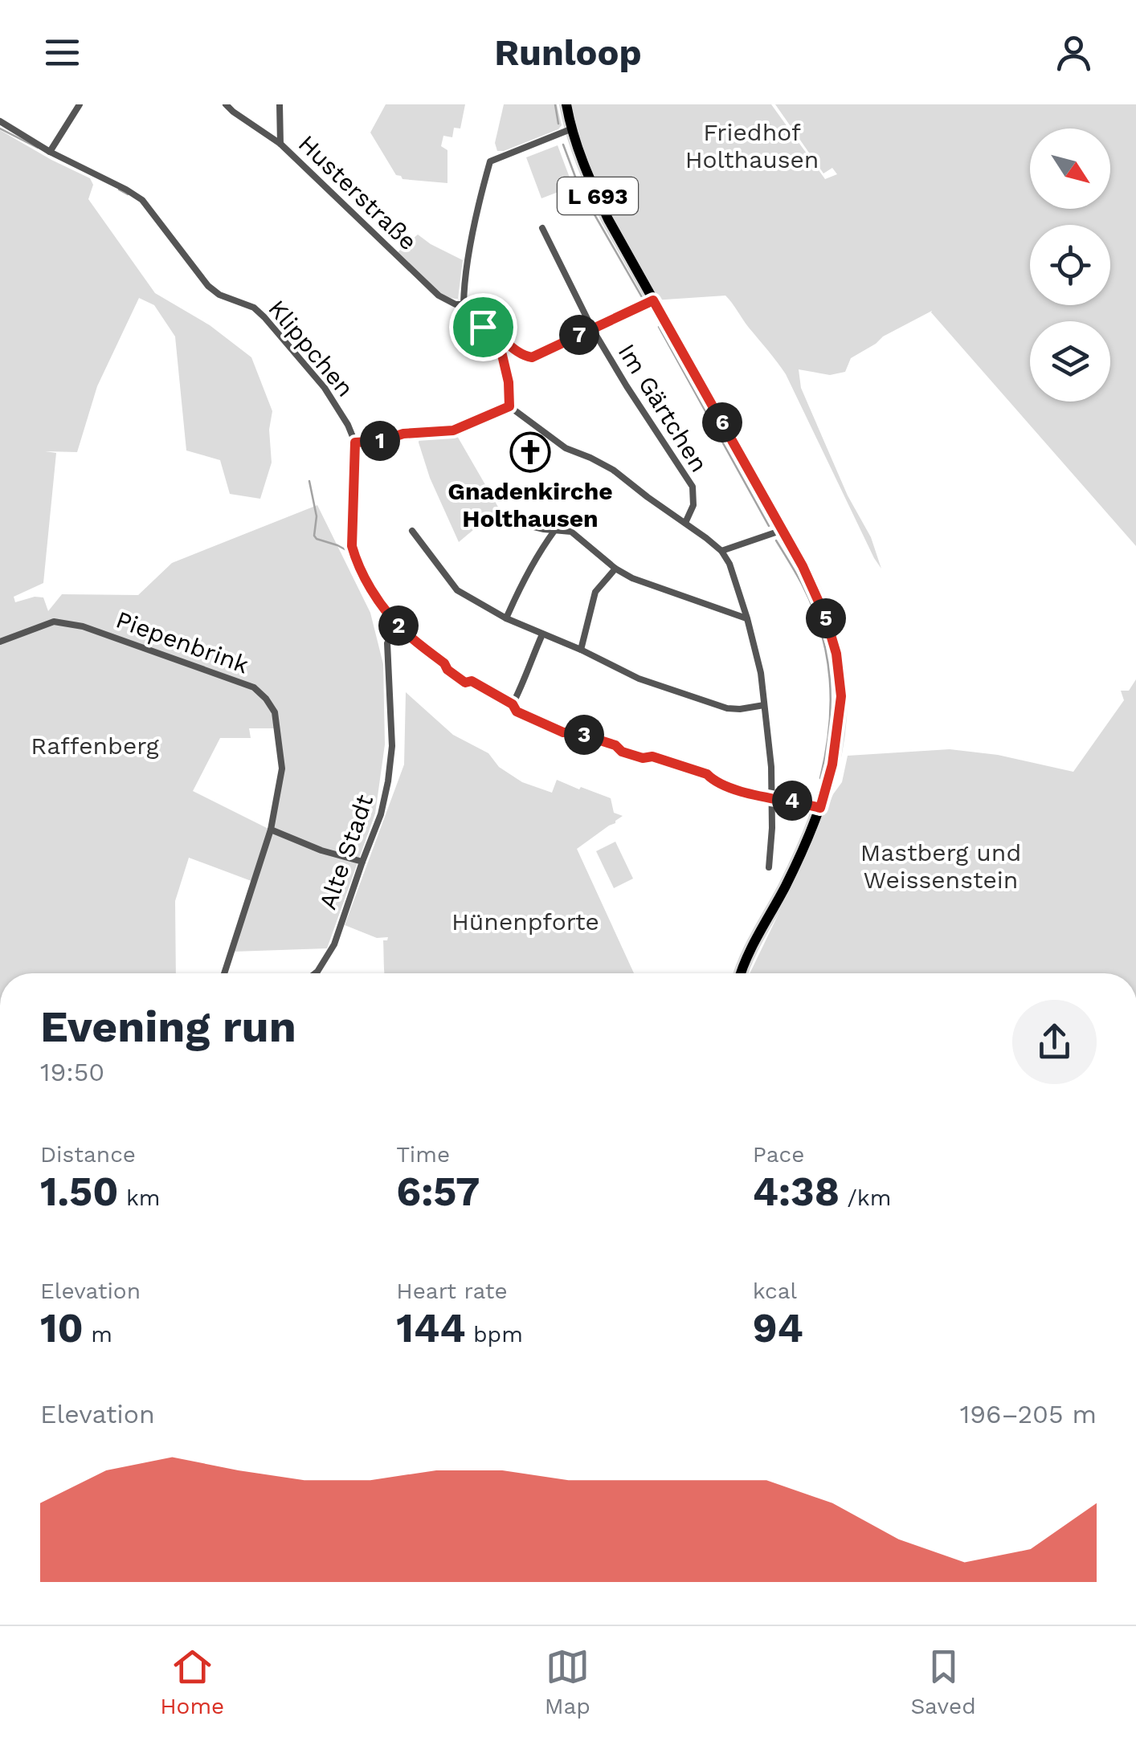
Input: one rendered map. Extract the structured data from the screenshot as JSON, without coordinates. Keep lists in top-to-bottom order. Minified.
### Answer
{"streets":{"main road":["L 693"],"street":["Husterstraße","Klippchen","Im Gärtchen","Piepenbrink","Alte Stadt"]},"crossings":[["L 693","Klippchen"],["Klippchen","Alte Stadt"]],"parks":["Friedhof Holthausen","Raffenberg","Mastberg und Weissenstein","Hünenpforte"],"places":{"church":["Gnadenkirche Holthausen"]},"north":"bottom right","page":{"header":"Runloop","pins":["7","6","1","5","2","3","4"],"heading":["Evening run","19:50"],"stats":[["Distance","1.50 km"],["Time","6:57"],["Pace","4:38 /km"],["Elevation","10 m"],["Heart rate","144 bpm"],["kcal","94"]],"chart":["Elevation","196–205 m"],"tabs":["Home","Map","Saved"]}}
